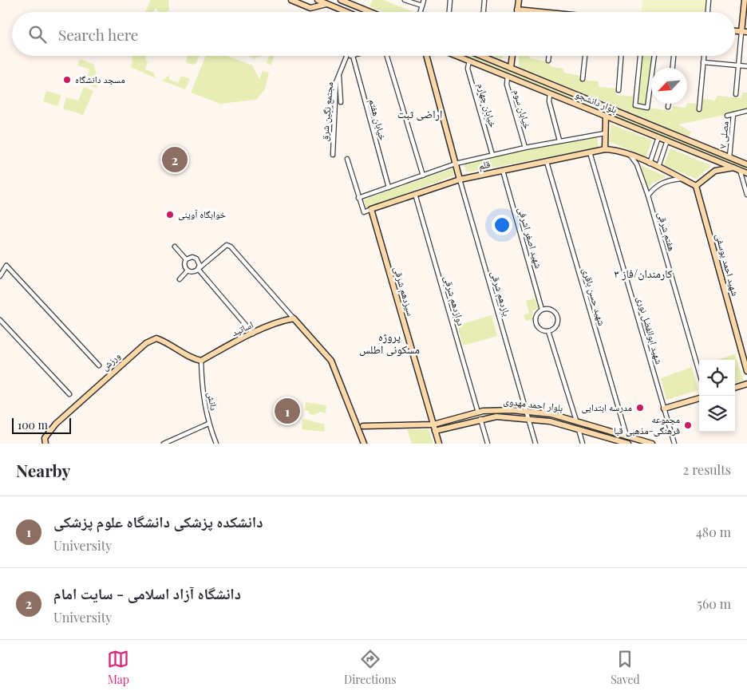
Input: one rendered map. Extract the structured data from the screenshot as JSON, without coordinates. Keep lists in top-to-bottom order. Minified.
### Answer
{"streets":{"street":["بلوار دانشجو","خیابان چهارم","خیابان سوم","مجتمع نگین شرق","خیابان هفتم","مصلی ۷","قلم","هفتم شرقی","شهید اصغر اشرفی","شهید احمد یوسفی","سیزدهم شرقی","یازدهم شرقی","شهید حسن باقری","دوازدهم شرقی","اساتید","شهید ابوالفضل نوری","ورزش","دانش","بلوار احمد مهدوی"]},"crossings":[["بلوار دانشجو","خیابان چهارم"],["بلوار دانشجو","خیابان سوم"],["بلوار دانشجو","مصلی ۷"],["قلم","شهید اصغر اشرفی"],["قلم","سیزدهم شرقی"],["قلم","یازدهم شرقی"],["قلم","شهید حسن باقری"],["قلم","دوازدهم شرقی"],["قلم","شهید ابوالفضل نوری"],["سیزدهم شرقی","بلوار احمد مهدوی"],["یازدهم شرقی","بلوار احمد مهدوی"],["شهید حسن باقری","بلوار احمد مهدوی"],["دوازدهم شرقی","بلوار احمد مهدوی"],["اساتید","ورزش"],["اساتید","دانش"],["ورزش","دانش"]],"districts":["اراضی ثبت","کارمندان/فاز ۳","پروژه مسکونی اطلس"],"places":["مسجد دانشگاه","خوابگاه آوینی","مدرسه ابتدایی","مجموعه فرهنگی-مذهبی قبا"],"scale_bar":"100 m","north":"bottom left","page":{"search":"Search here","pins":["2","1"],"scale":"100 m","heading":["Nearby","2 results"],"list":[{"mark":"1","name":"دانشکده پزشکی دانشگاه علوم پزشکی","note":"University","value":"480 m"},{"mark":"2","name":"دانشگاه آزاد اسلامی - سایت امام","note":"University","value":"560 m"}],"nav":["Map","Directions","Saved"]}}
